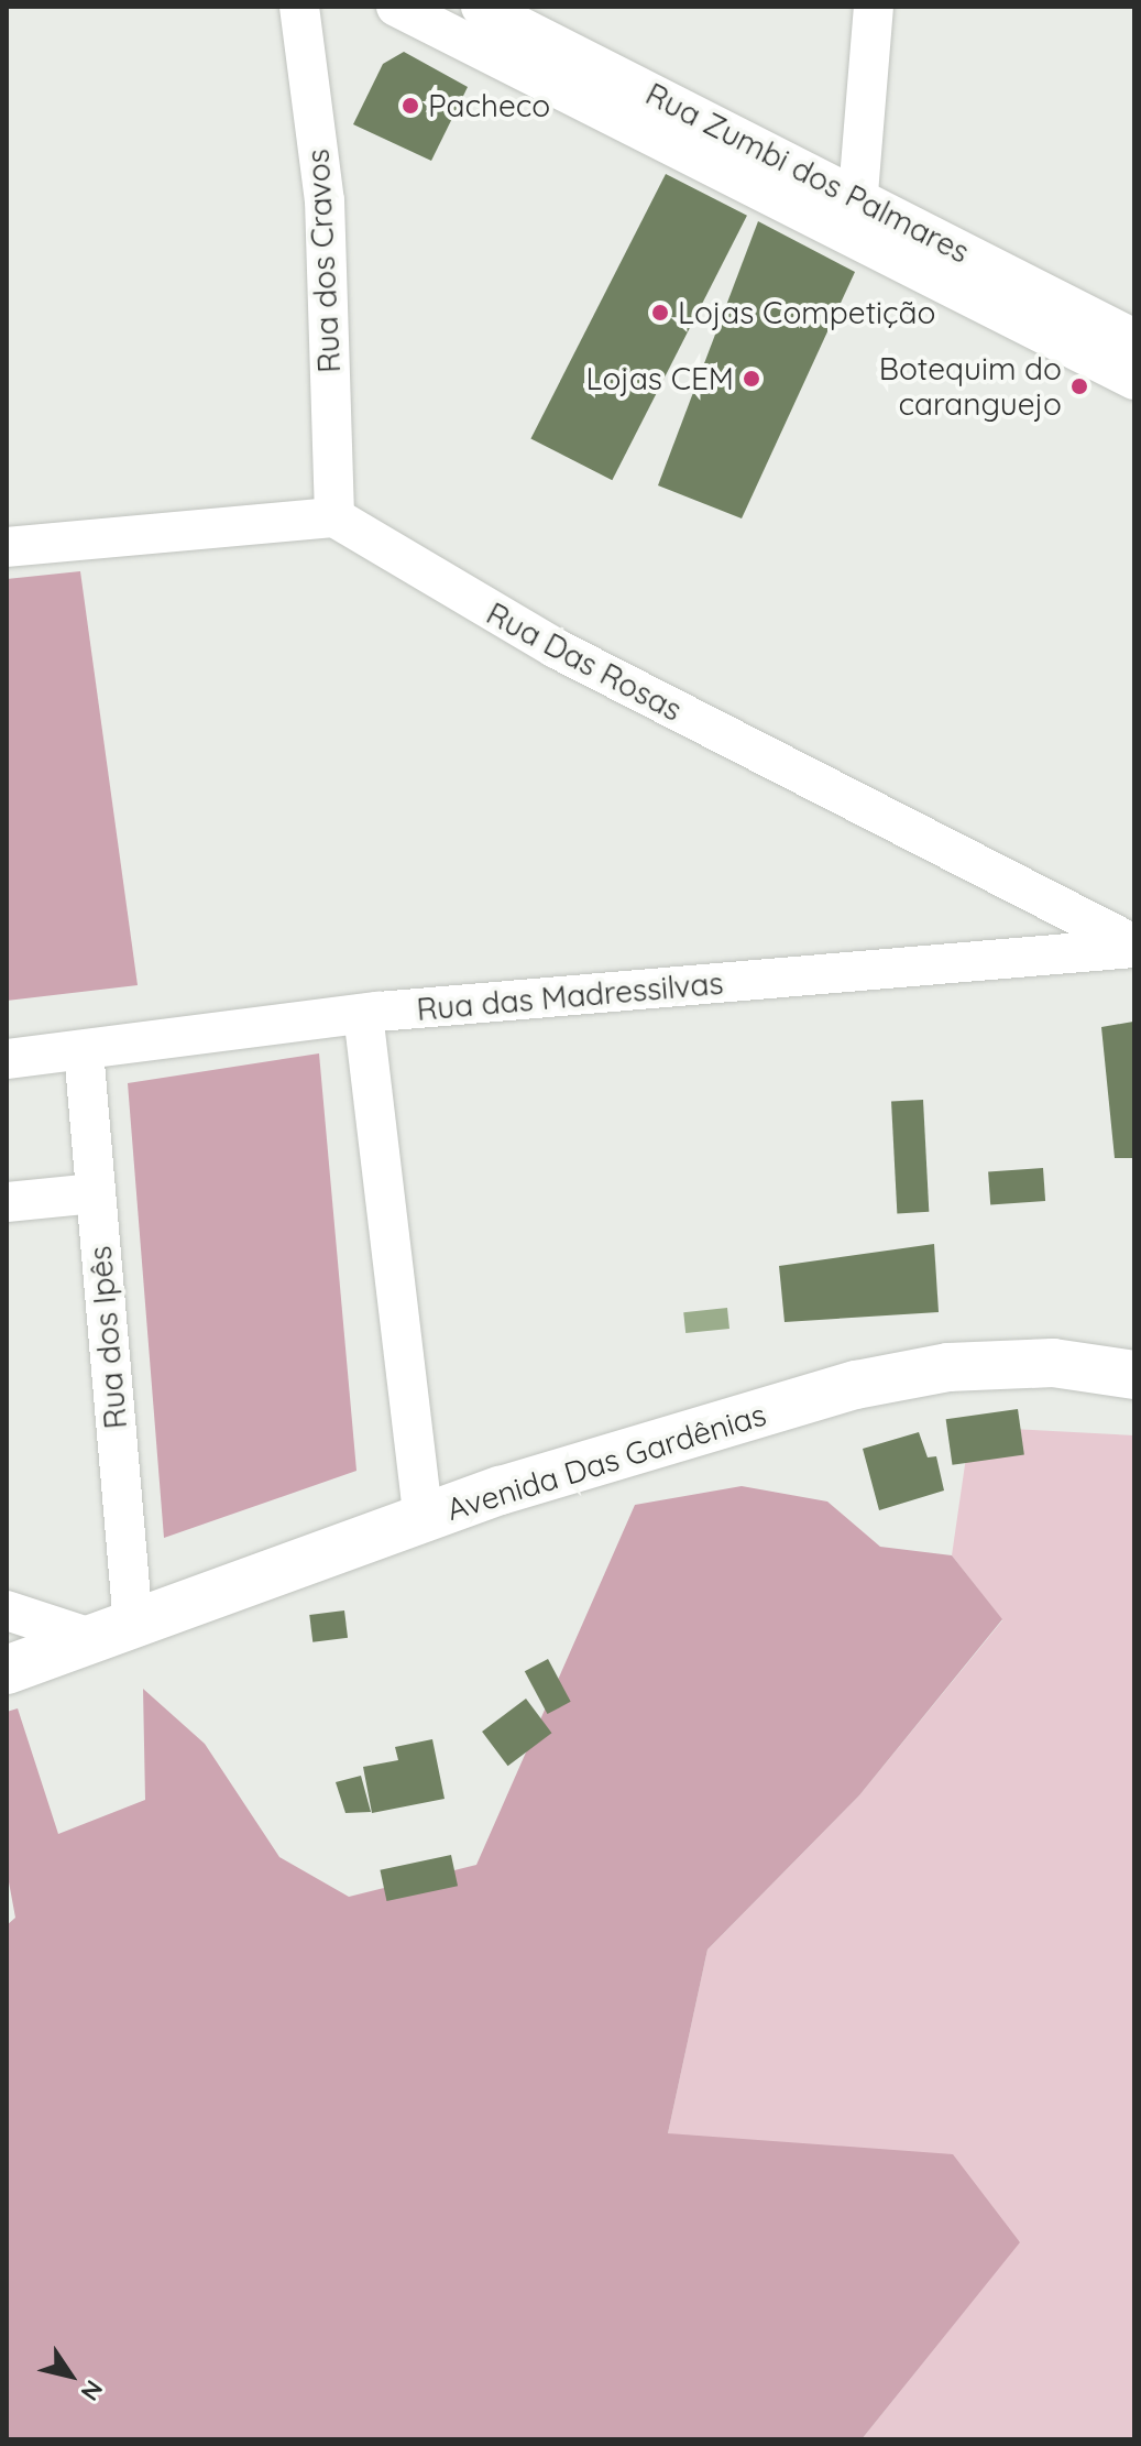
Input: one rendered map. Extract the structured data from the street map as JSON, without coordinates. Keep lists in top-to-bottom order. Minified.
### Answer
{"streets":{"main road":["Avenida Das Gardênias"],"street":["Rua Zumbi dos Palmares","Rua dos Cravos","Rua Das Rosas","Rua das Madressilvas","Rua dos Ipês"]},"crossings":[["Rua dos Cravos","Rua Das Rosas"],["Rua Das Rosas","Rua das Madressilvas"],["Rua das Madressilvas","Rua dos Ipês"],["Rua dos Ipês","Avenida Das Gardênias"]],"places":["Pacheco","Lojas Competição","Lojas CEM","Botequim do caranguejo"],"north":"bottom right"}
